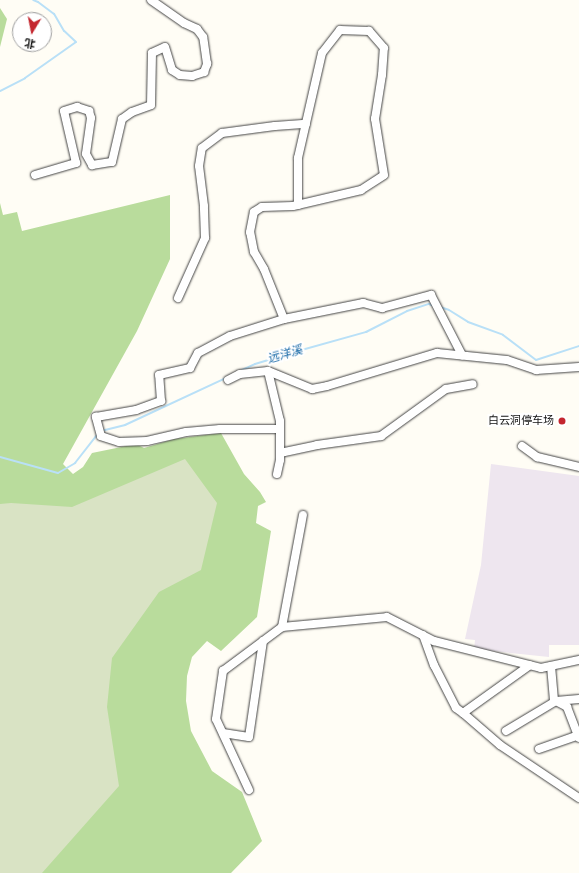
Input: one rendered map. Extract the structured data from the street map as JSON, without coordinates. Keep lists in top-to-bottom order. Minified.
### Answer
{"water":["远洋溪"],"places":["白云洞停车场"],"north":"bottom"}
